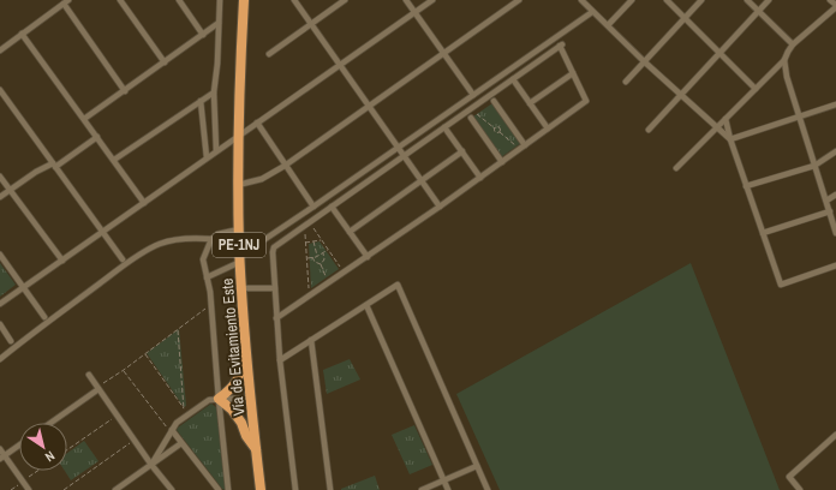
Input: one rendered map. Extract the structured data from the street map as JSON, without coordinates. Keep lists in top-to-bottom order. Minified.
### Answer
{"streets":{"highway":["PE-1NJ","Vía de Evitamiento Este"]},"north":"bottom right"}
